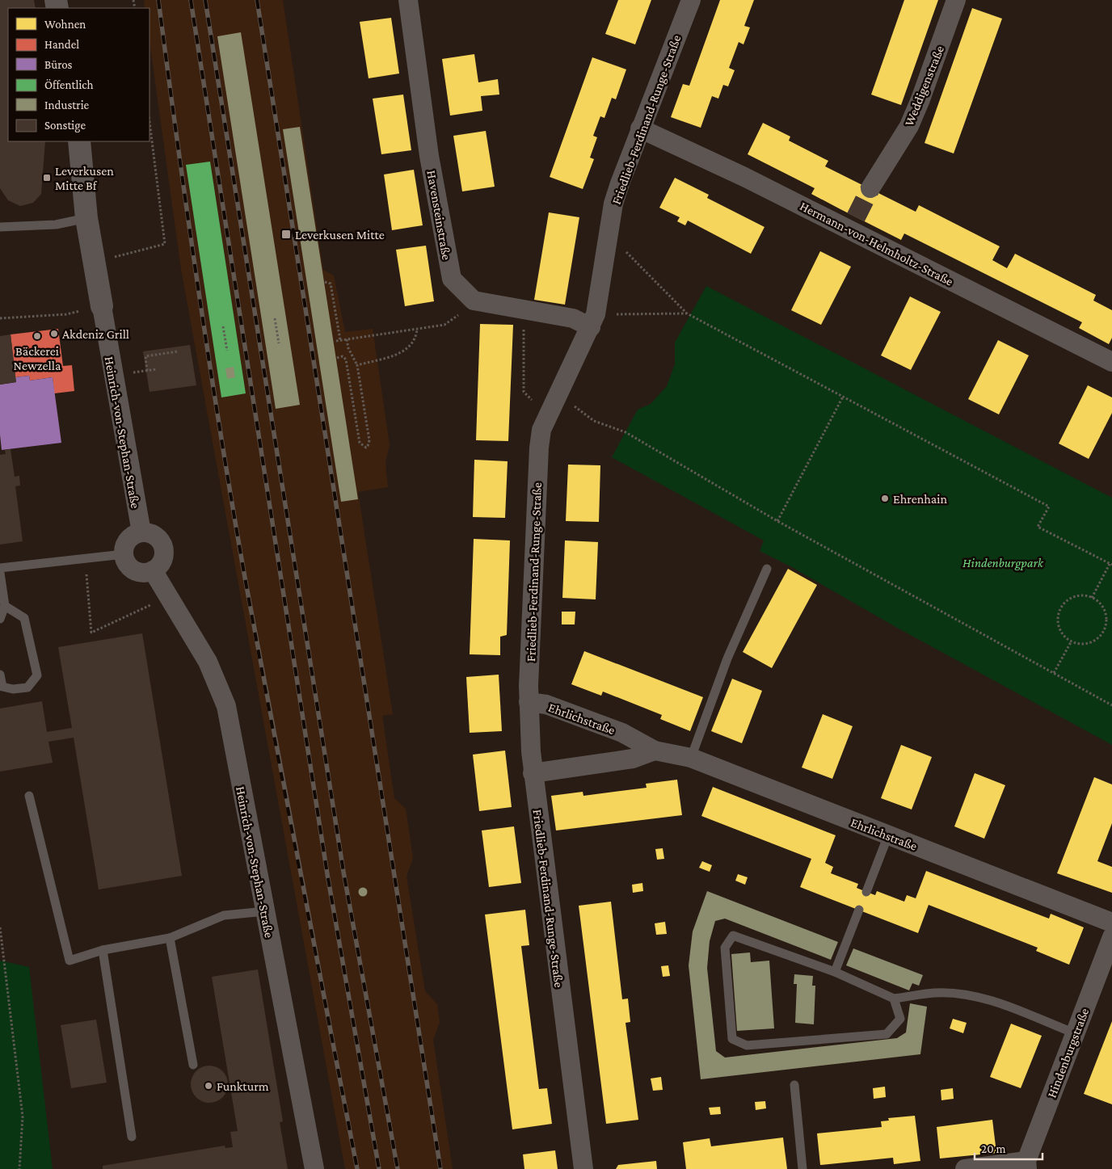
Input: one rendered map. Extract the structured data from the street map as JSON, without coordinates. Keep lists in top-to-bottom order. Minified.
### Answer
{"streets":{"street":["Weddigenstraße","Friedlieb-Ferdinand-Runge-Straße","Havensteinstraße","Hermann-von-Helmholtz-Straße","Heinrich-von-Stephan-Straße","Ehrlichstraße","Hindenburgstraße"]},"crossings":[["Friedlieb-Ferdinand-Runge-Straße","Hermann-von-Helmholtz-Straße"],["Friedlieb-Ferdinand-Runge-Straße","Ehrlichstraße"]],"parks":["Hindenburgpark"],"places":{"transit":["Leverkusen Mitte Bf","Leverkusen Mitte"],"other":["Akdeniz Grill","Bäckerei Newzella","Ehrenhain","Funkturm"]},"legend":["Wohnen","Handel","Büros","Öffentlich","Industrie","Sonstige"],"scale_bar":"20 m"}
